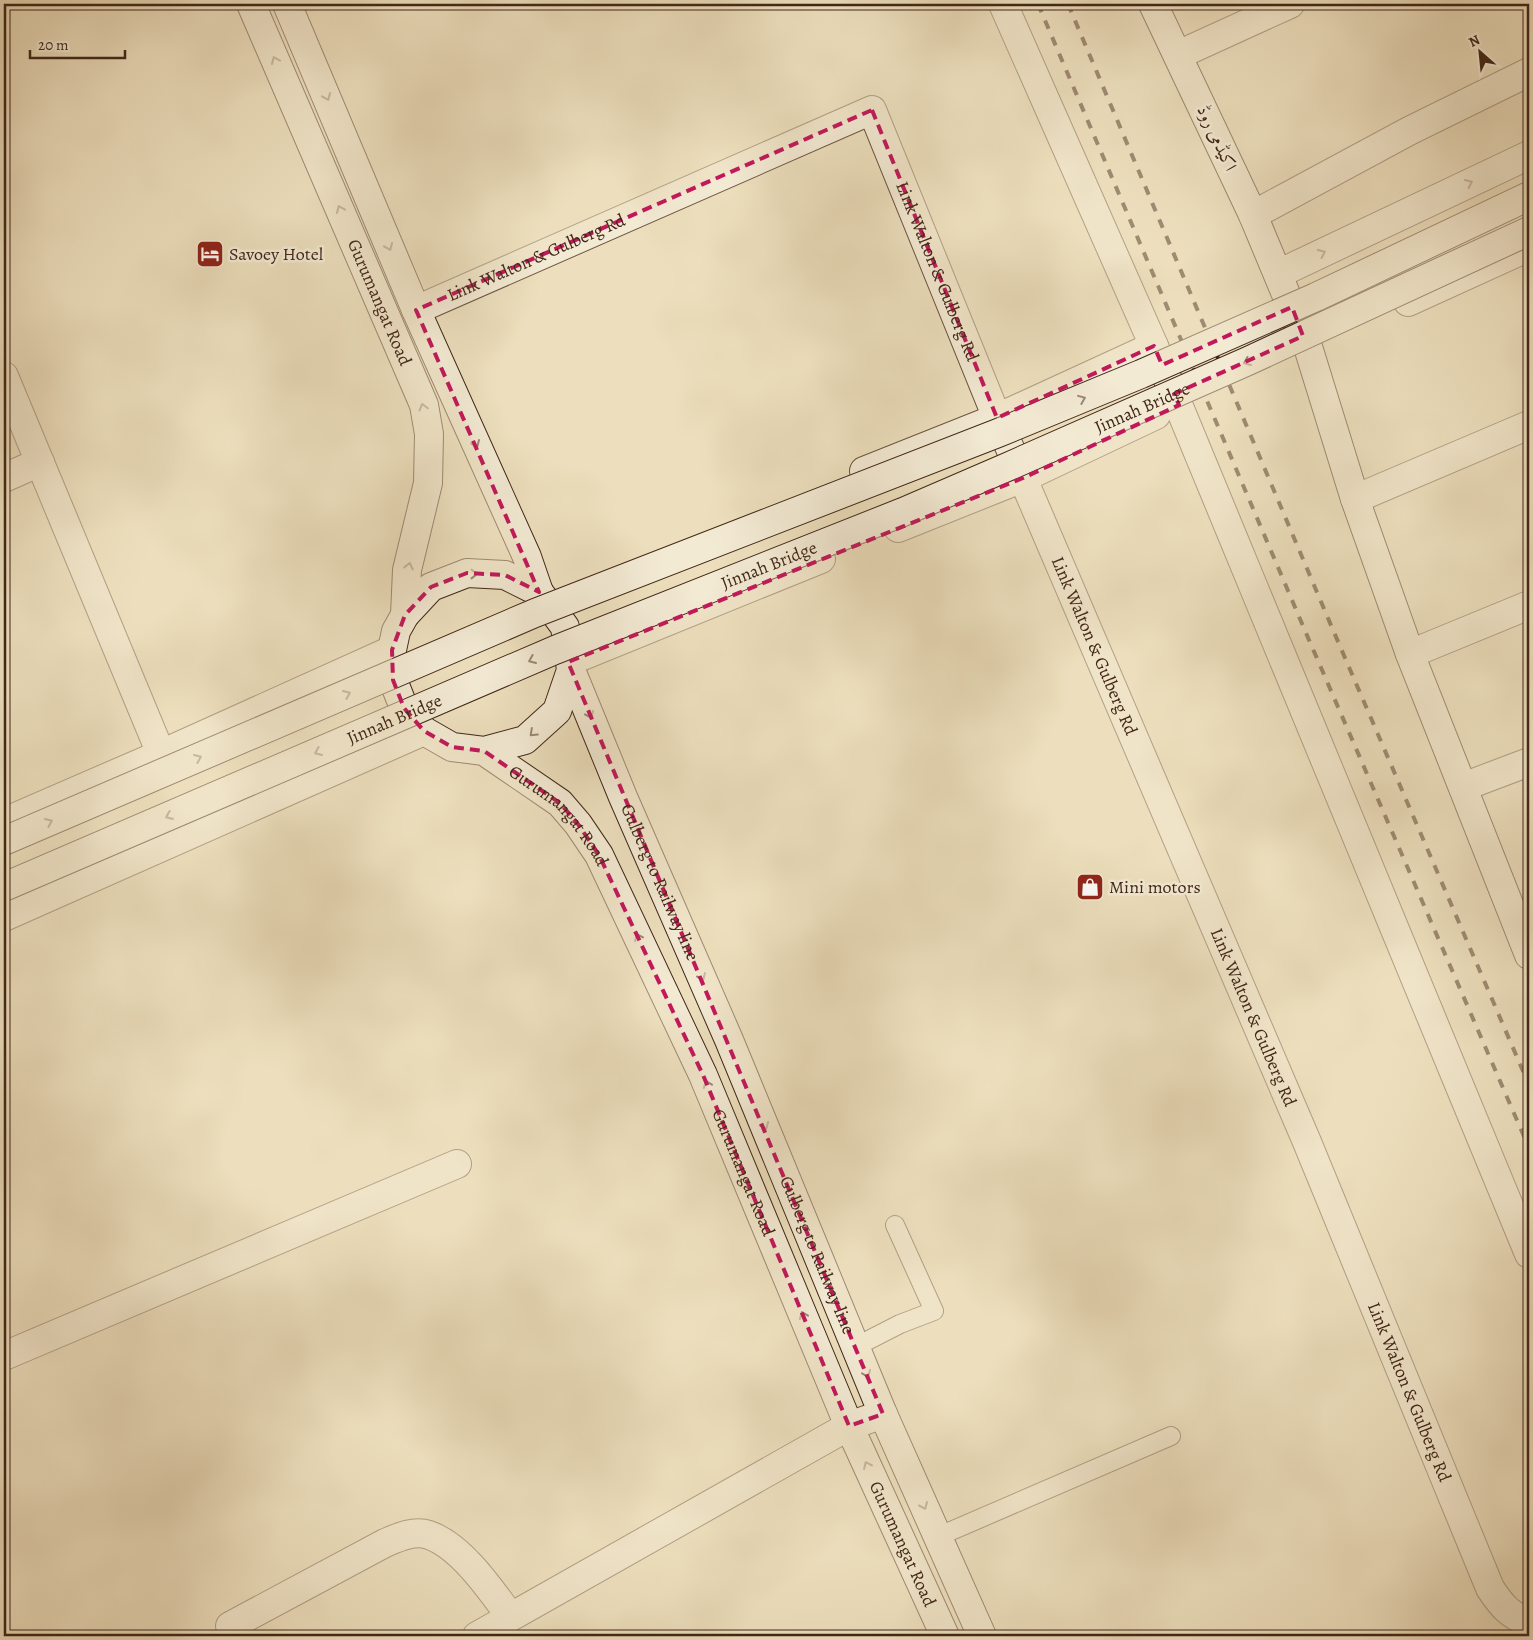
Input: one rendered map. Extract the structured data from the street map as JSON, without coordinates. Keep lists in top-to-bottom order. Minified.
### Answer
{"streets":{"street":["اکیڈمی روڈ","Link Walton & Gulberg Rd","Gurumangat Road","Jinnah Bridge","Gulberg to Railway line"]},"crossings":[["Gurumangat Road","Gulberg to Railway line"]],"one_way":["Gulberg to Railway line"],"places":{"hotel":["Savoey Hotel"],"shop":["Mini motors"]},"scale_bar":"20 m","north":"top left"}
